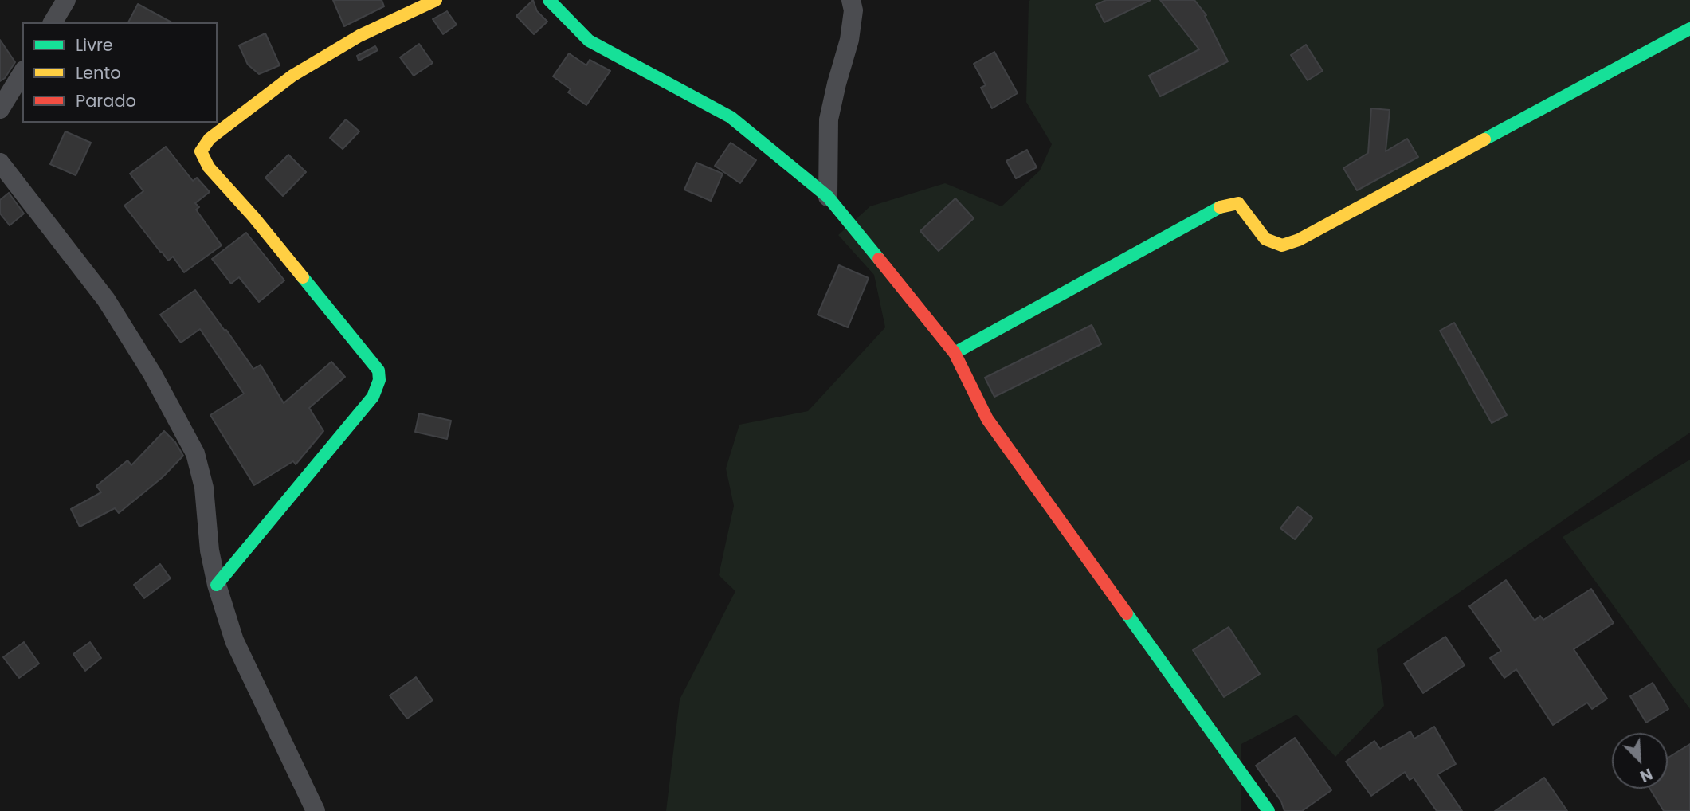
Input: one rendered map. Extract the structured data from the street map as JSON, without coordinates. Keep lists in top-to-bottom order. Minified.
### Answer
{"legend":["Livre","Lento","Parado"],"north":"bottom right"}
